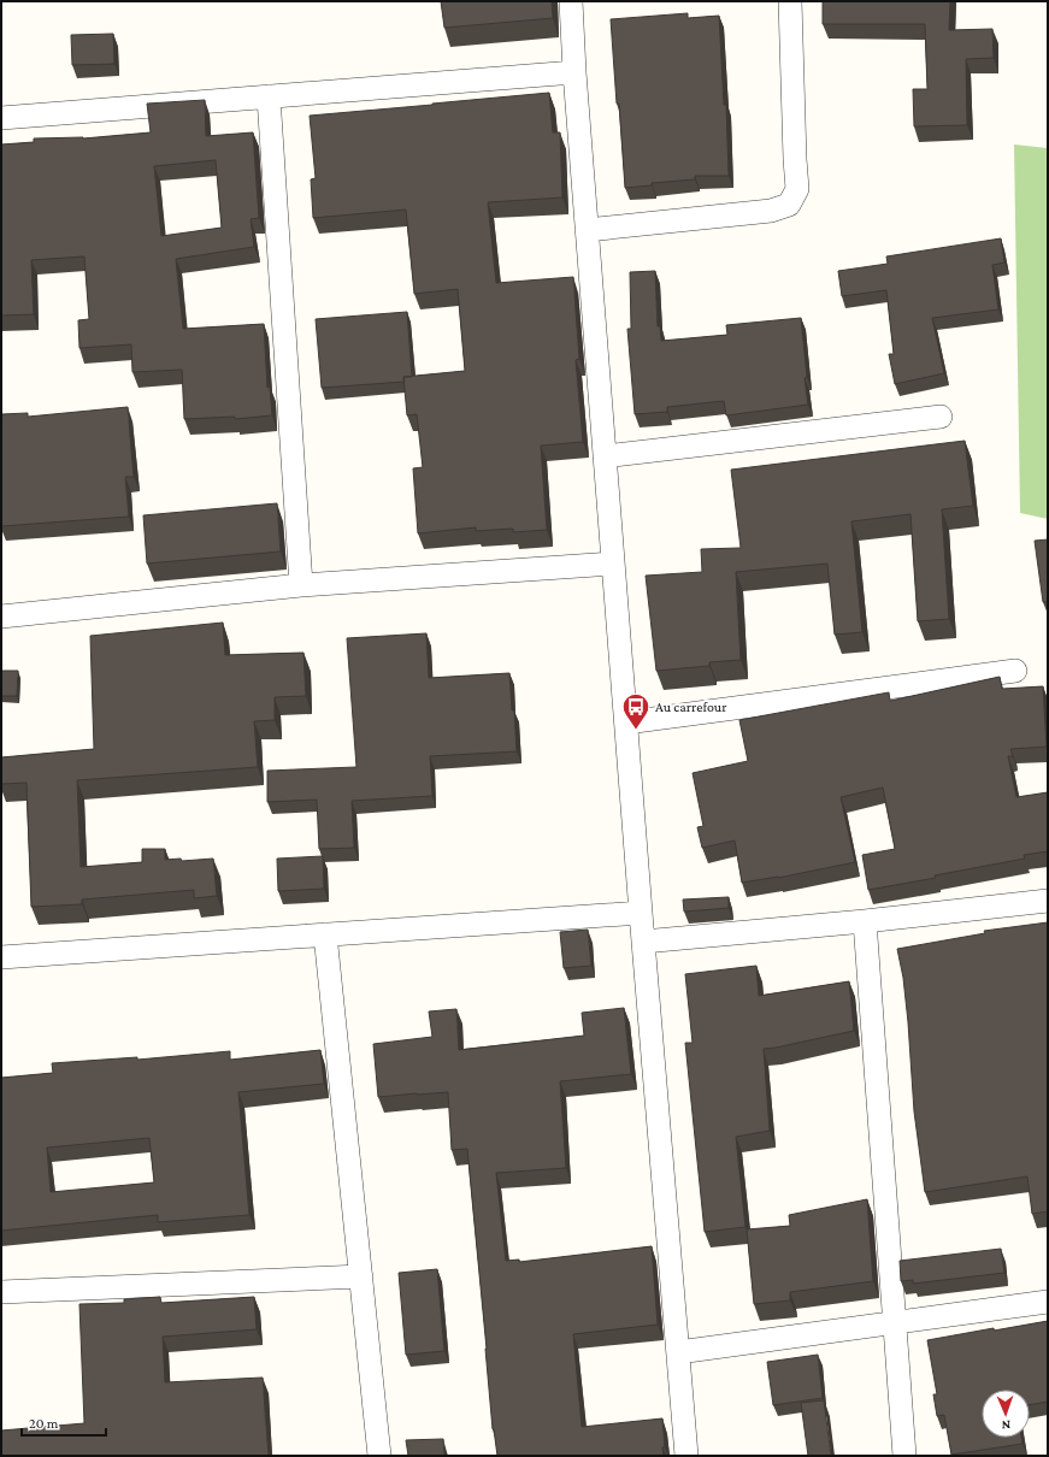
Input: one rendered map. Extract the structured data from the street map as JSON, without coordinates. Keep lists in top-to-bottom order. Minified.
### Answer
{"places":{"bus stop":["Au carrefour"]},"scale_bar":"20 m","north":"bottom"}
